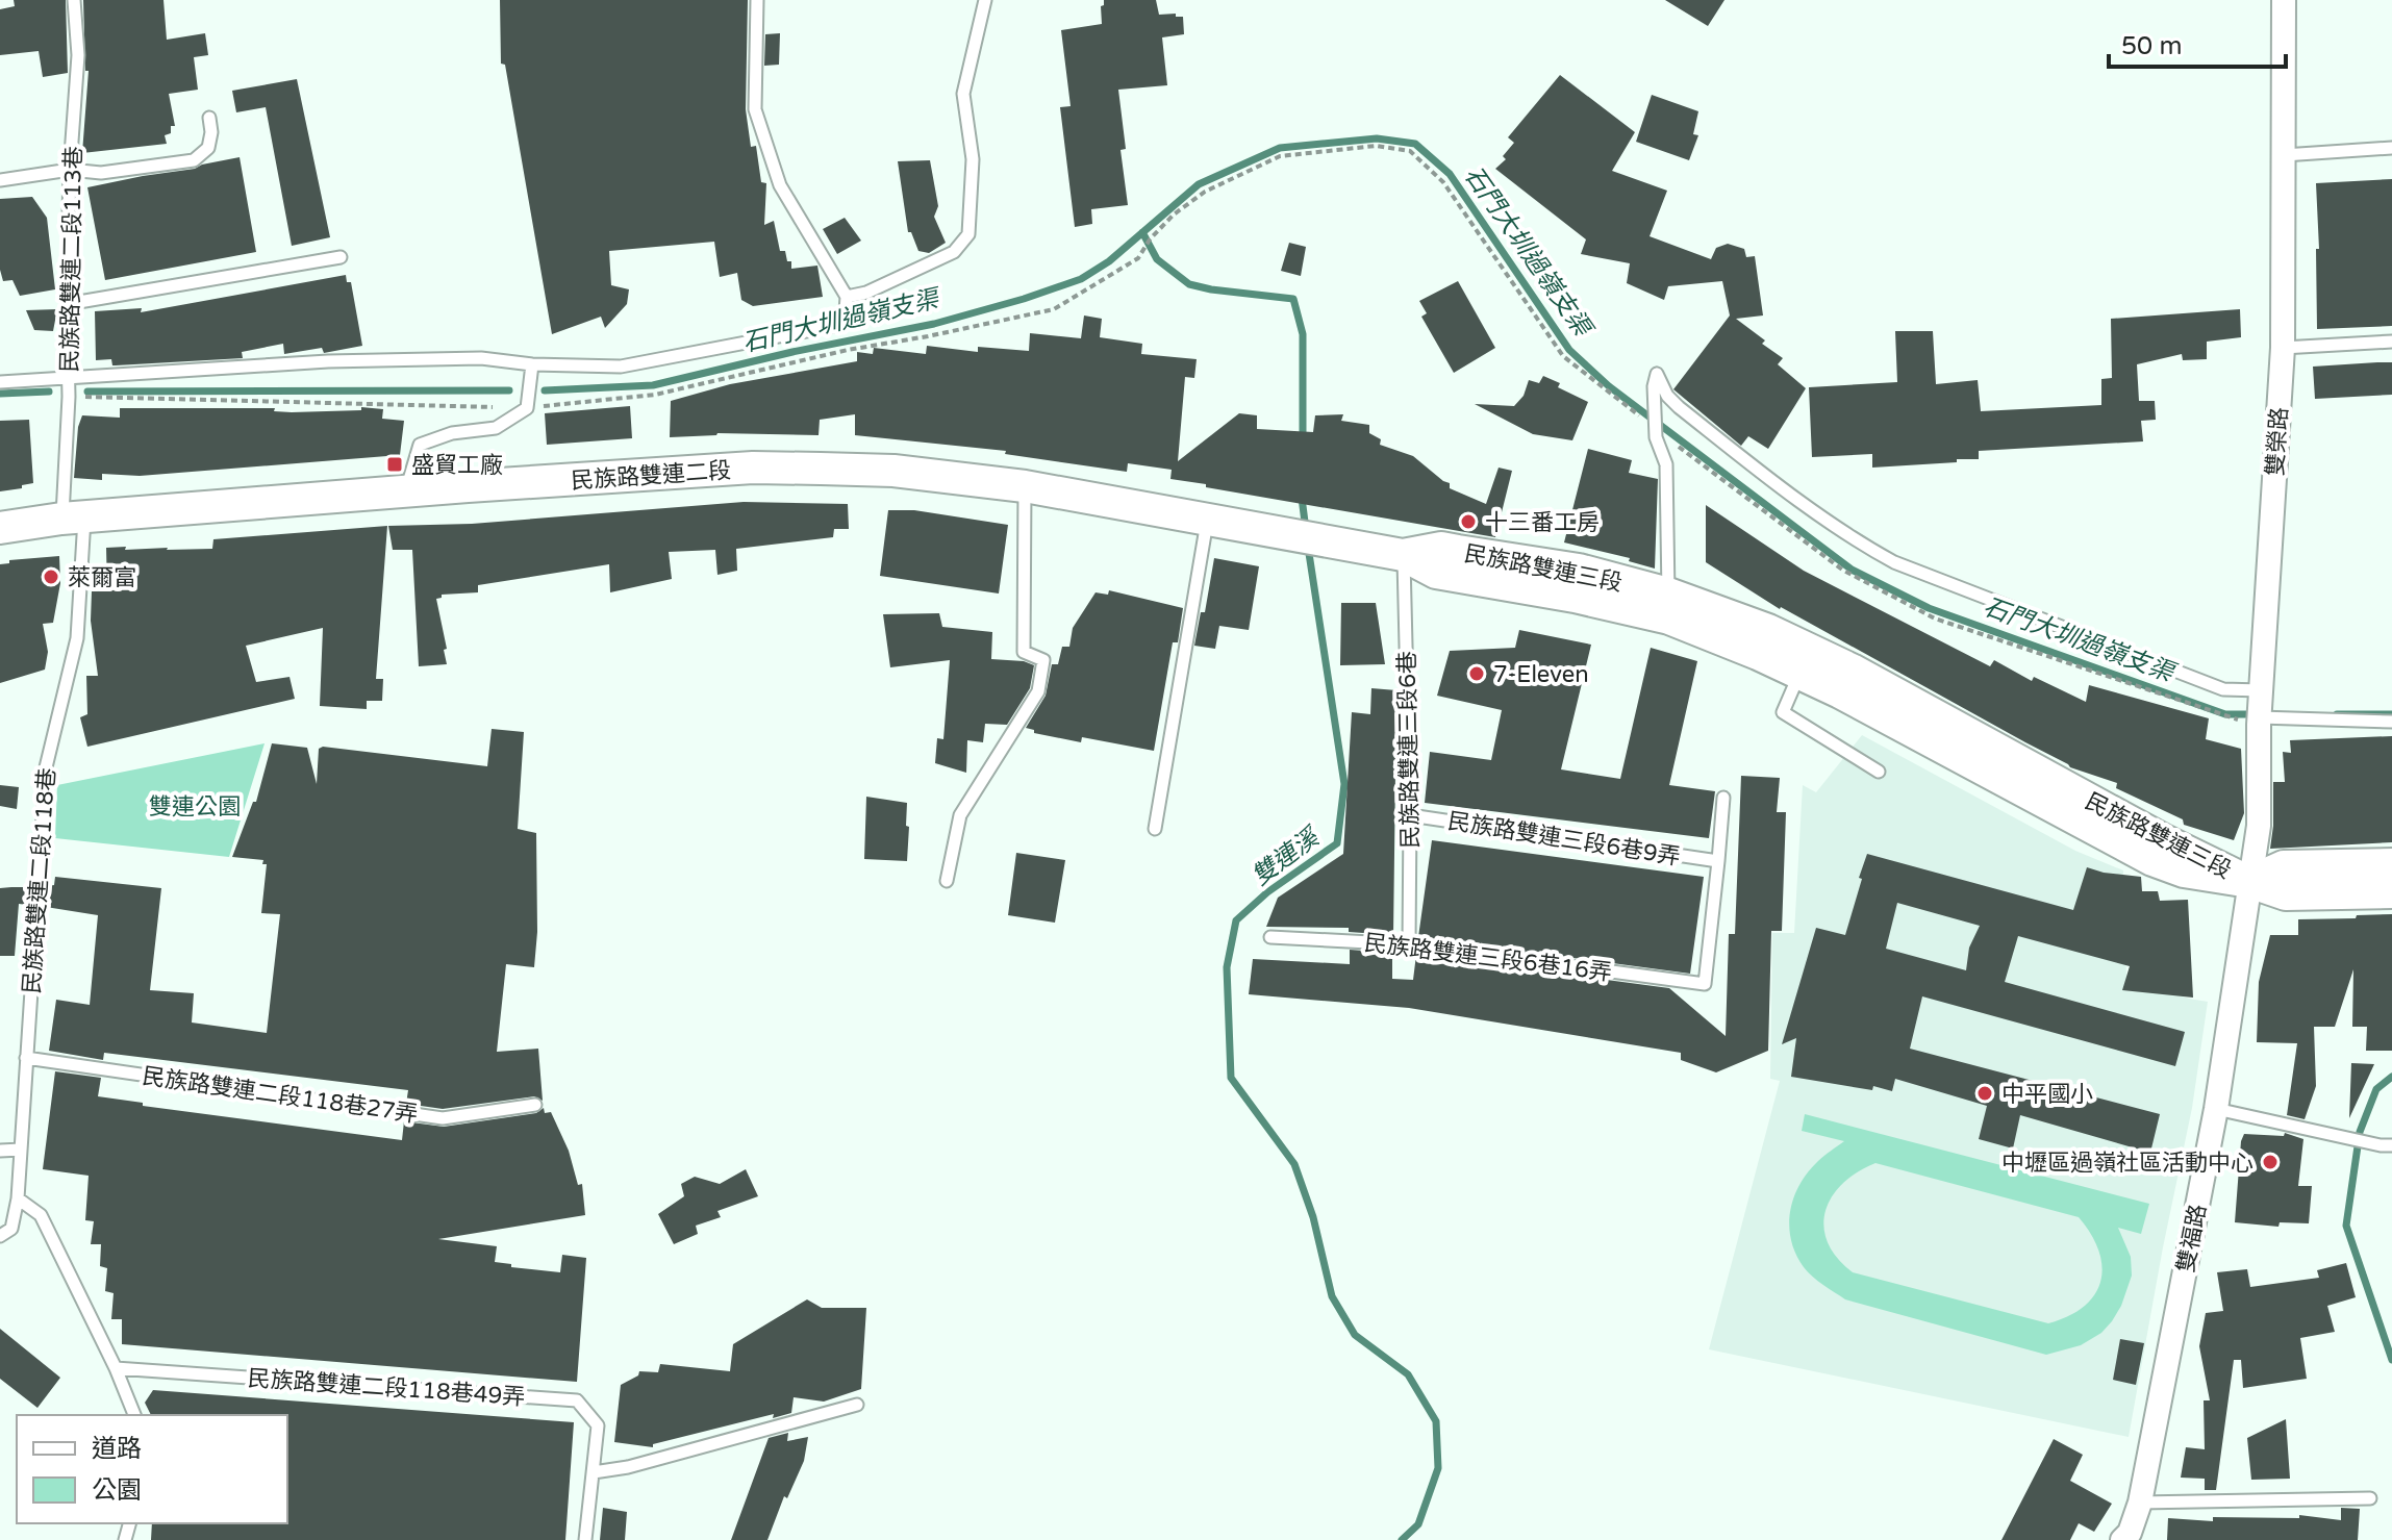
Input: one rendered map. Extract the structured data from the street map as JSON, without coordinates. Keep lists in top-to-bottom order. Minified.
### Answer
{"streets":{"main road":["民族路雙連二段","民族路雙連三段"],"street":["雙榮路","雙福路"],"lane":["民族路雙連二段113巷","民族路雙連三段6巷","民族路雙連三段6巷9弄","民族路雙連二段118巷","民族路雙連三段6巷16弄","民族路雙連二段118巷27弄","民族路雙連二段118巷49弄"]},"crossings":[["民族路雙連二段113巷","民族路雙連二段"],["民族路雙連二段113巷","民族路雙連二段118巷"],["雙榮路","民族路雙連三段"],["雙榮路","雙福路"],["民族路雙連二段","民族路雙連三段"],["民族路雙連二段","民族路雙連二段118巷"],["民族路雙連三段","民族路雙連三段6巷"],["民族路雙連三段","雙福路"],["民族路雙連三段6巷","民族路雙連三段6巷9弄"],["民族路雙連三段6巷","民族路雙連三段6巷16弄"],["民族路雙連三段6巷9弄","民族路雙連三段6巷16弄"],["民族路雙連二段118巷","民族路雙連二段118巷27弄"]],"water":["石門大圳過嶺支渠","雙連溪"],"parks":["雙連公園"],"places":{"transit":["盛貿工廠"],"other":["十三番工房","萊爾富","7-Eleven","中平國小","中壢區過嶺社區活動中心"]},"legend":["道路","公園"],"scale_bar":"50 m"}
